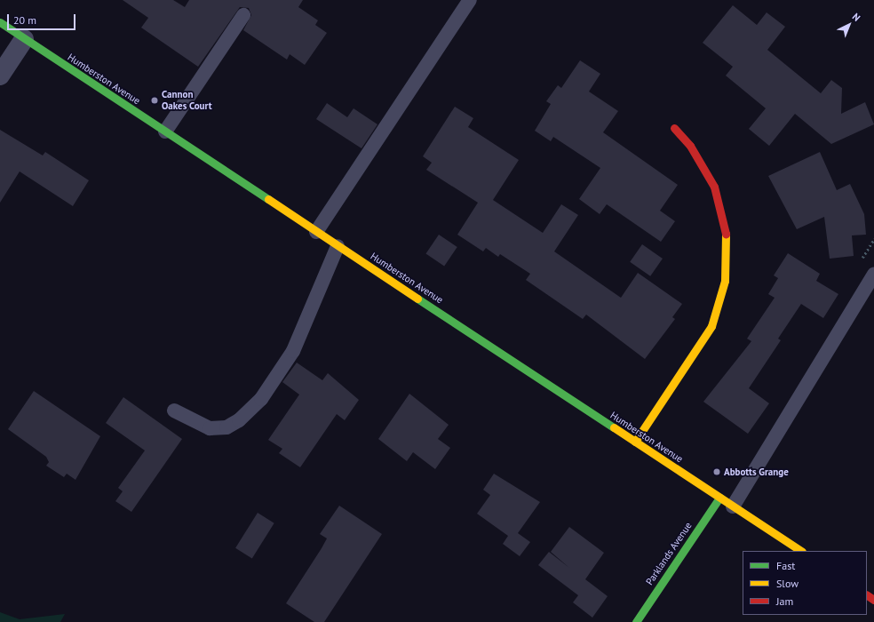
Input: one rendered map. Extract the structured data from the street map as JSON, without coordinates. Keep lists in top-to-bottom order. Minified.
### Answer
{"streets":{"main road":["Humberston Avenue","Parklands Avenue"]},"crossings":[["Humberston Avenue","Parklands Avenue"]],"places":["Cannon Oakes Court","Abbotts Grange"],"legend":["Fast","Slow","Jam"],"scale_bar":"20 m","north":"top right"}
